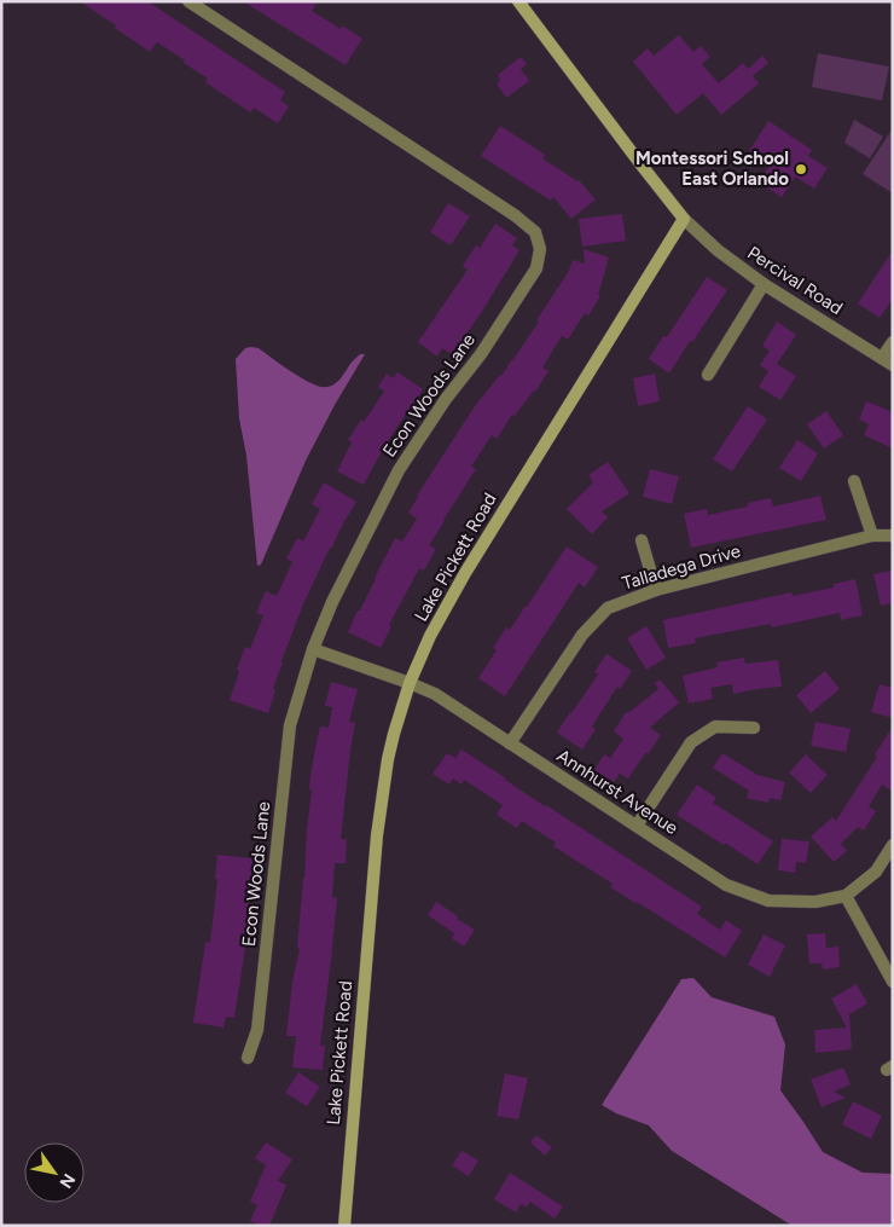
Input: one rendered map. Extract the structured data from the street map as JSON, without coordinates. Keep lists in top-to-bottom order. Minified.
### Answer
{"streets":{"main road":["Lake Pickett Road"],"street":["Percival Road","Econ Woods Lane","Talladega Drive","Annhurst Avenue"]},"crossings":[["Percival Road","Lake Pickett Road"],["Econ Woods Lane","Annhurst Avenue"],["Lake Pickett Road","Annhurst Avenue"],["Talladega Drive","Annhurst Avenue"]],"places":["Montessori School East Orlando"],"north":"bottom right"}
